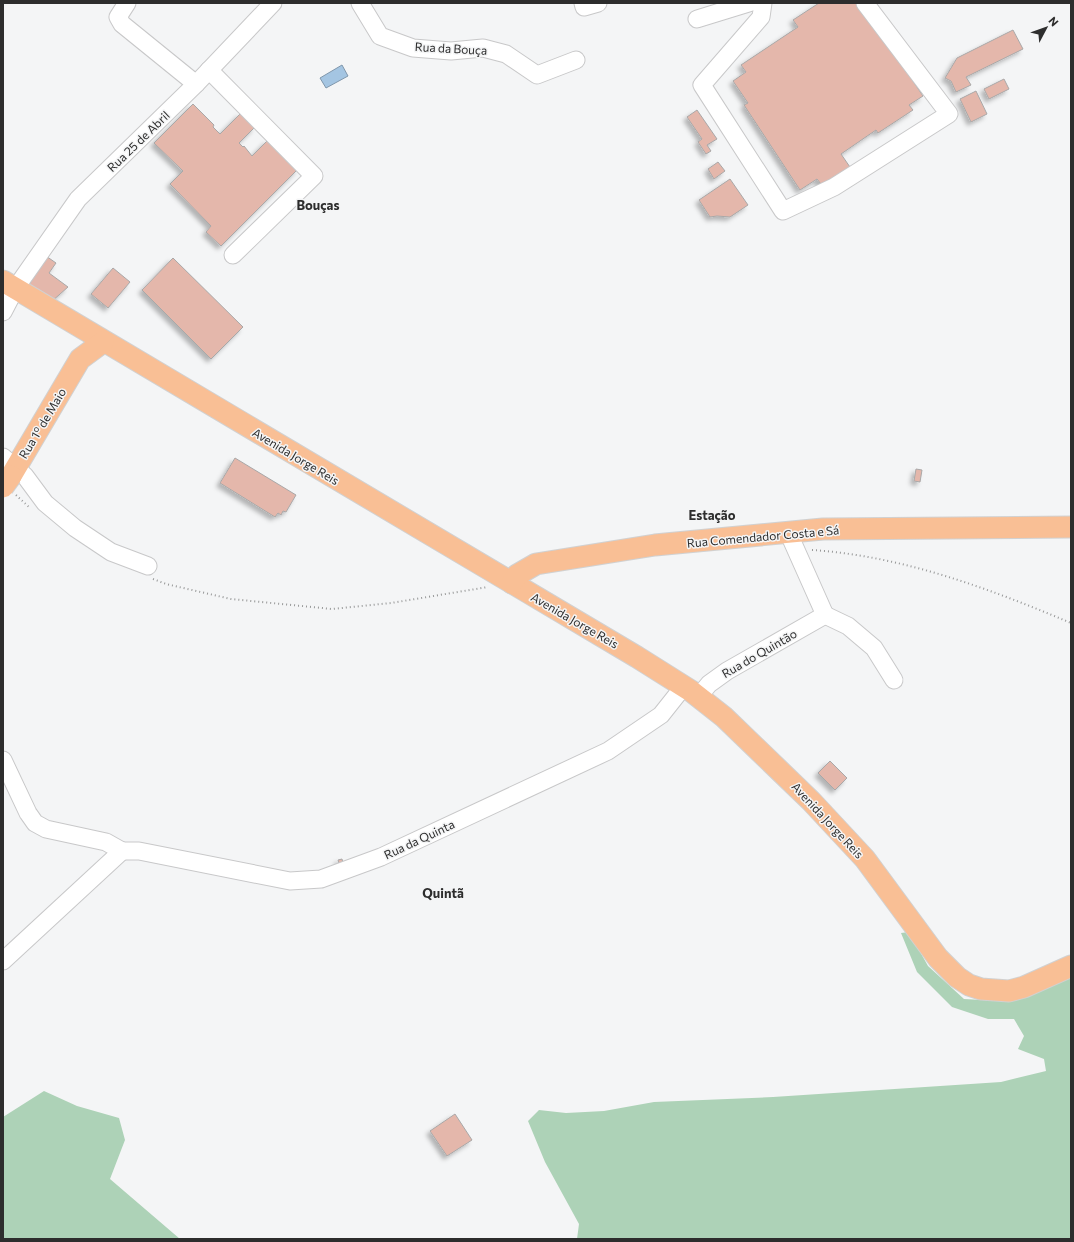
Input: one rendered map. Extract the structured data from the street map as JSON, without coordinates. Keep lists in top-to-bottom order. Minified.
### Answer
{"streets":{"main road":["Rua 1º de Maio","Avenida Jorge Reis","Rua Comendador Costa e Sá"],"street":["Rua da Bouça","Rua 25 de Abril","Rua do Quintão","Rua da Quinta"]},"crossings":[["Rua 25 de Abril","Avenida Jorge Reis"],["Rua 1º de Maio","Avenida Jorge Reis"],["Avenida Jorge Reis","Rua Comendador Costa e Sá"],["Avenida Jorge Reis","Rua do Quintão"],["Avenida Jorge Reis","Rua da Quinta"],["Rua do Quintão","Rua da Quinta"]],"districts":["Bouças","Estação","Quintã"],"north":"top right"}
